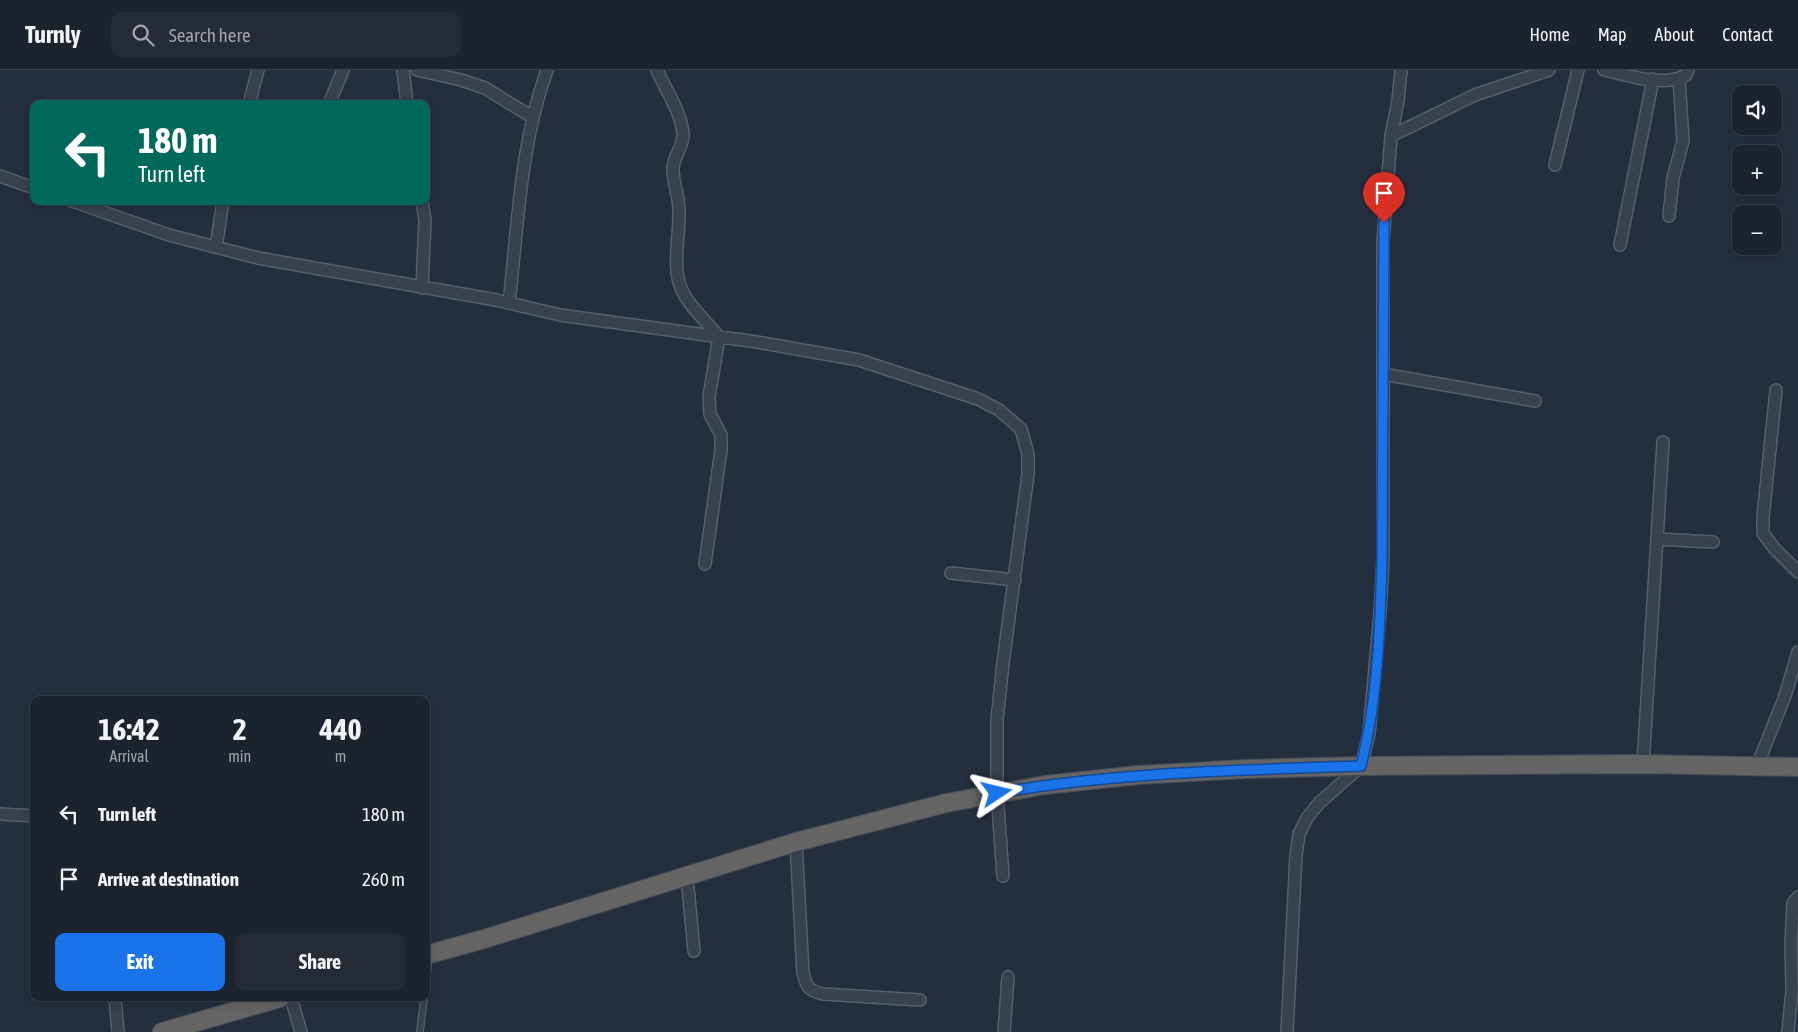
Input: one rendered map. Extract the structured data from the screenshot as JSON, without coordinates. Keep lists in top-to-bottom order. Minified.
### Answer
{"page":{"header":"Turnly","search":"Search here","nav":["Home","Map","About","Contact"],"map_buttons":["+","−"],"turn":["180 m","Turn left"],"eta":["16:42","Arrival","2","min","440","m"],"list":[{"name":"Turn left","value":"180 m"},{"name":"Arrive at destination","value":"260 m"}],"buttons":["Exit","Share"]}}
